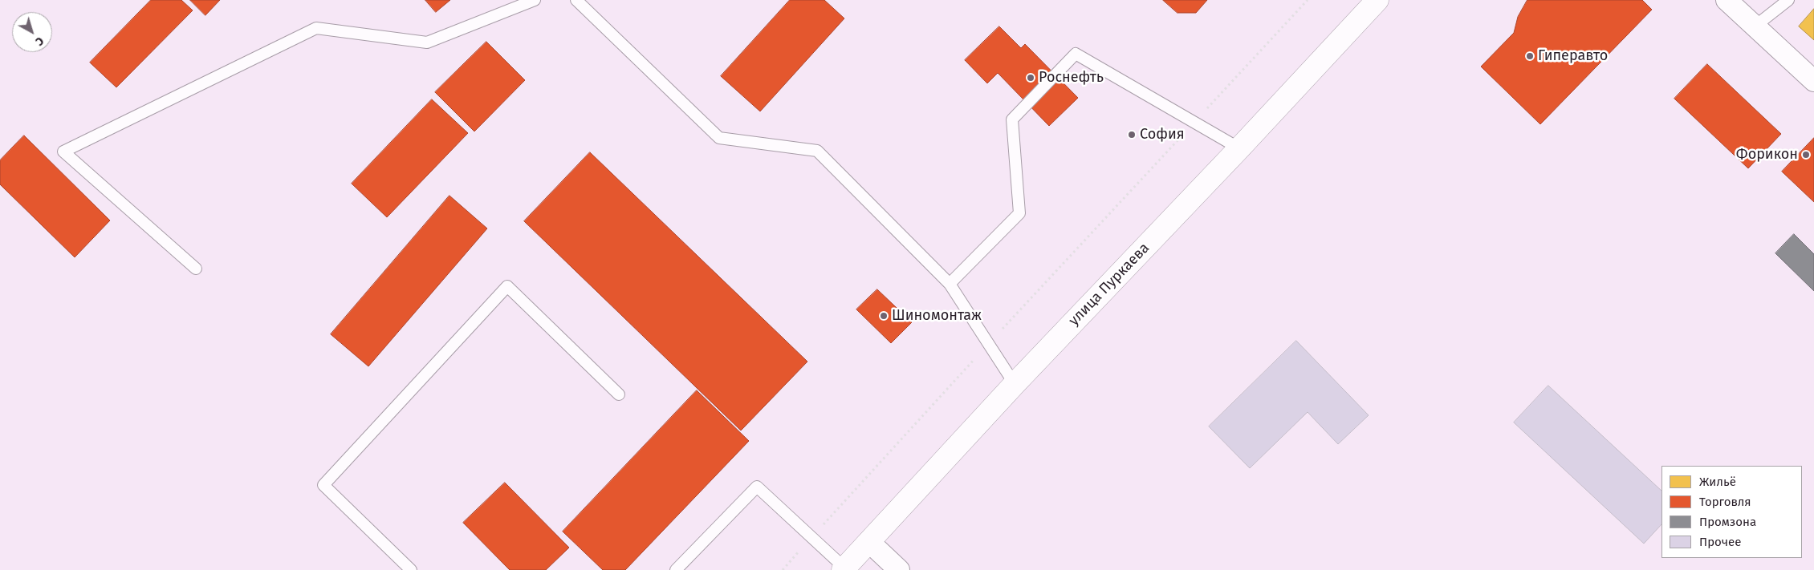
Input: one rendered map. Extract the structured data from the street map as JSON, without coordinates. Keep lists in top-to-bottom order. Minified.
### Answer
{"streets":{"main road":["улица Пуркаева"]},"places":["Гиперавто","Роснефть","София","Форикон","Шиномонтаж"],"legend":["Жильё","Торговля","Промзона","Прочее"],"north":"bottom right"}
